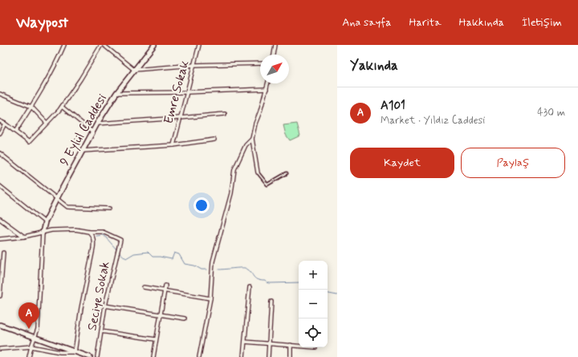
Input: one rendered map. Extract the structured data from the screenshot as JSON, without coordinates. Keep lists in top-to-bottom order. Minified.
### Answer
{"streets":{"street":["Emre Sokak","9 Eylül Caddesi","Seciye Sokak"]},"north":"top right","page":{"header":"Waypost","nav":["Ana sayfa","Harita","Hakkında","İletişim"],"heading":"Yakında","list":[{"mark":"A","name":"A101","note":"Market · Yıldız Caddesi","value":"430 m"}],"buttons":["Kaydet","Paylaş"],"map_buttons":["+","−"],"pins":"A"}}
